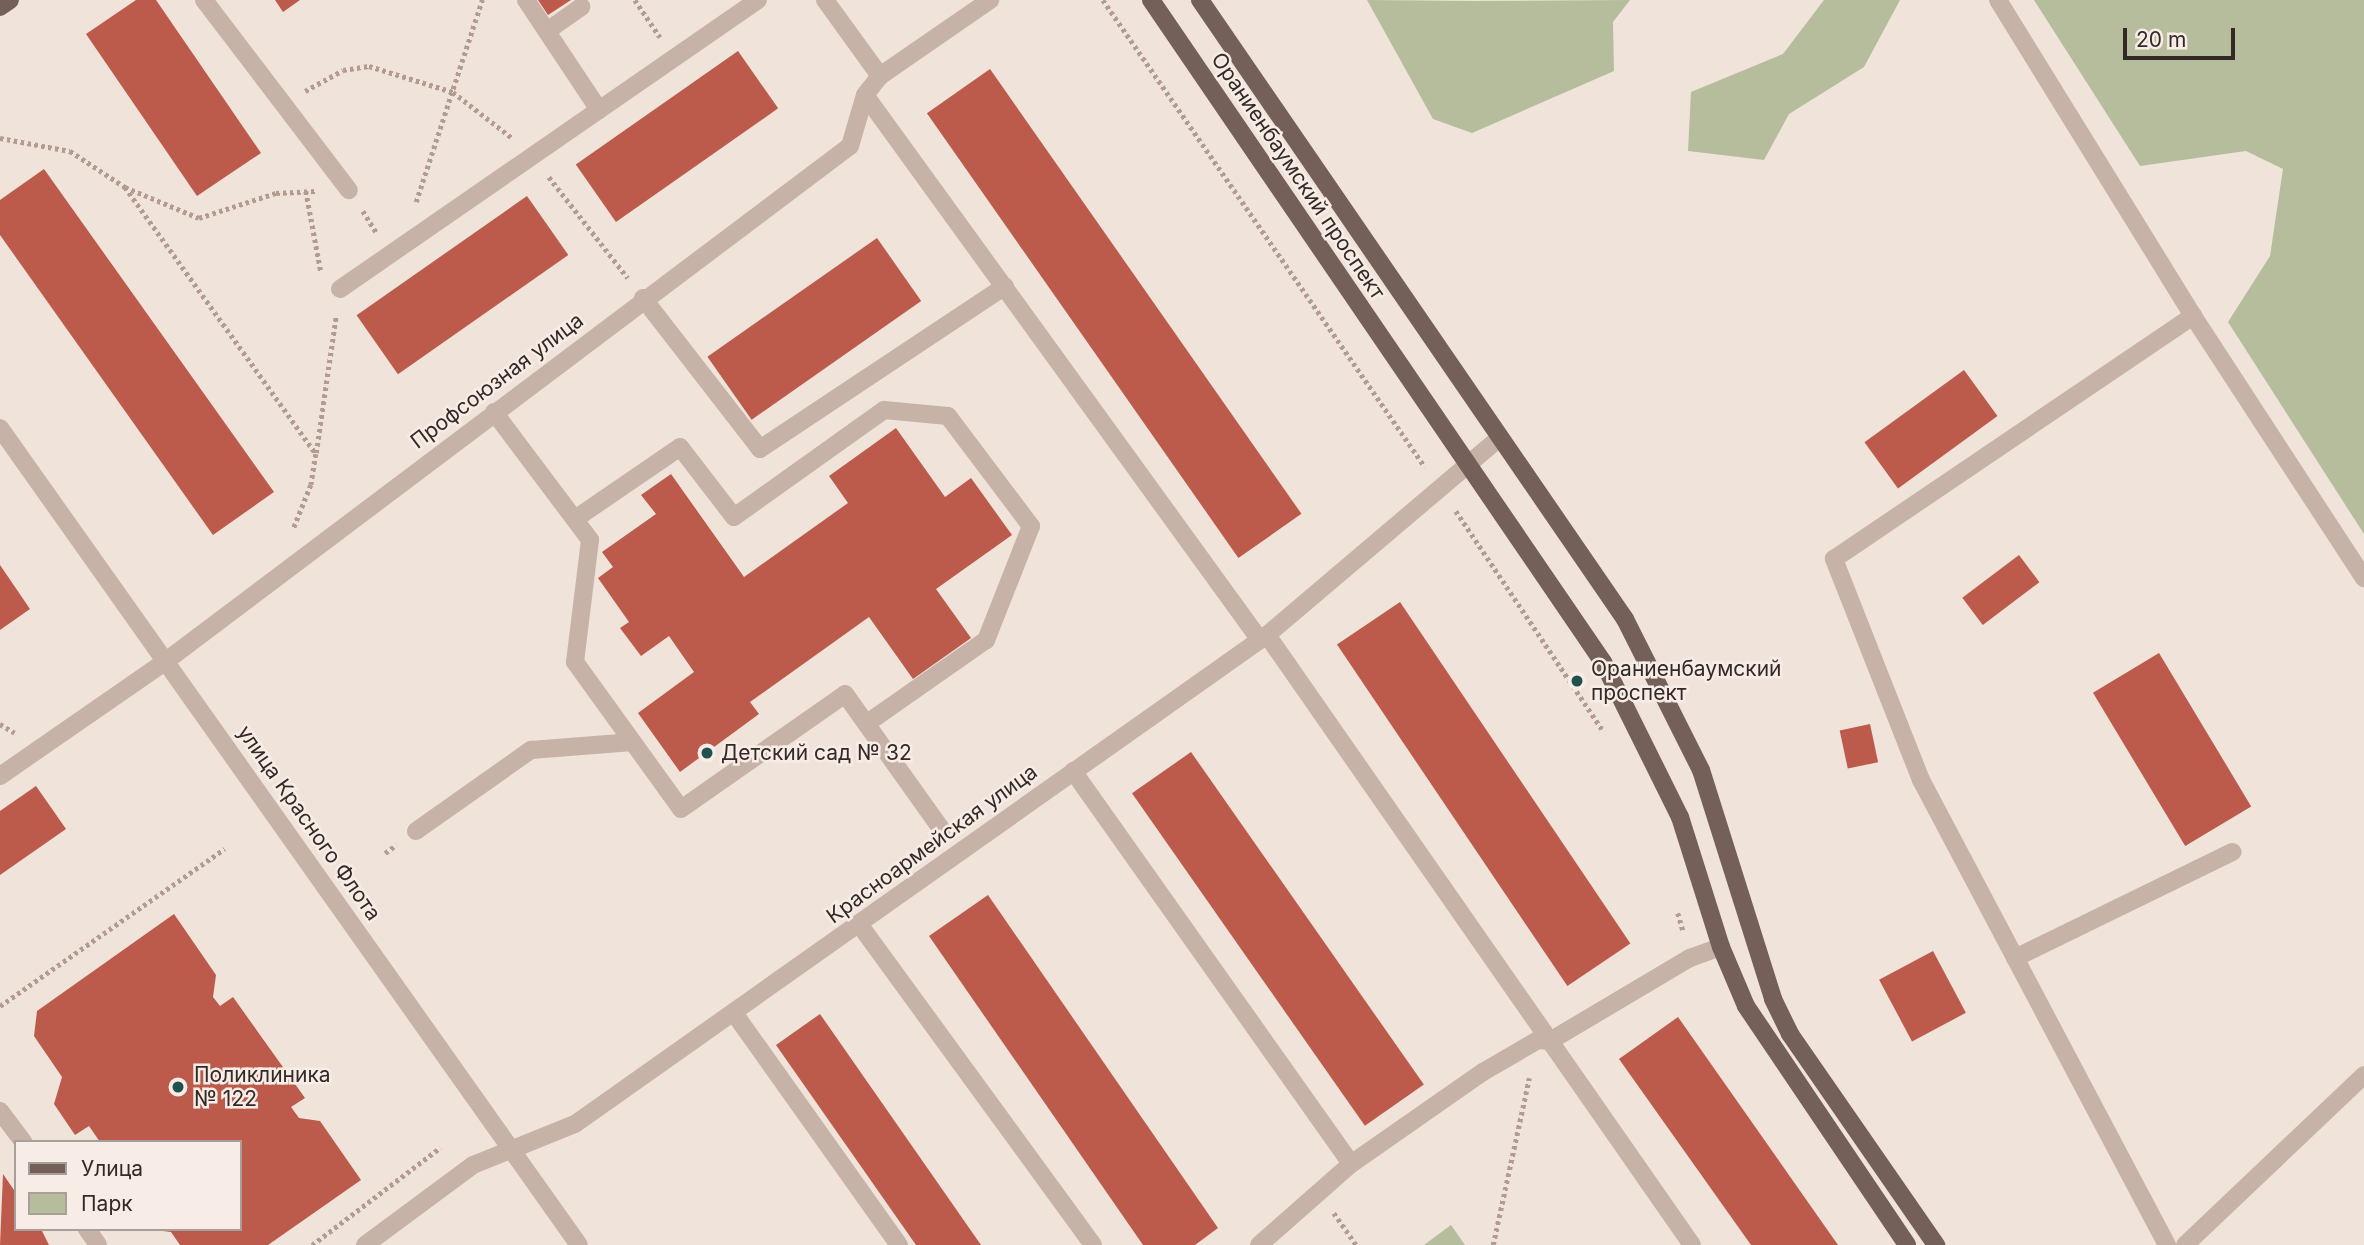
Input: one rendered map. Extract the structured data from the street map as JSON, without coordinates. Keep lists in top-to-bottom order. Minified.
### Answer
{"streets":{"main road":["Ораниенбаумский проспект"],"street":["Профсоюзная улица","улица Красного Флота","Красноармейская улица"]},"crossings":[["Ораниенбаумский проспект","Красноармейская улица"],["Профсоюзная улица","улица Красного Флота"],["улица Красного Флота","Красноармейская улица"]],"places":["Ораниенбаумский проспект","Детский сад № 32","Поликлиника № 122"],"legend":["Улица","Парк"],"scale_bar":"20 m"}
